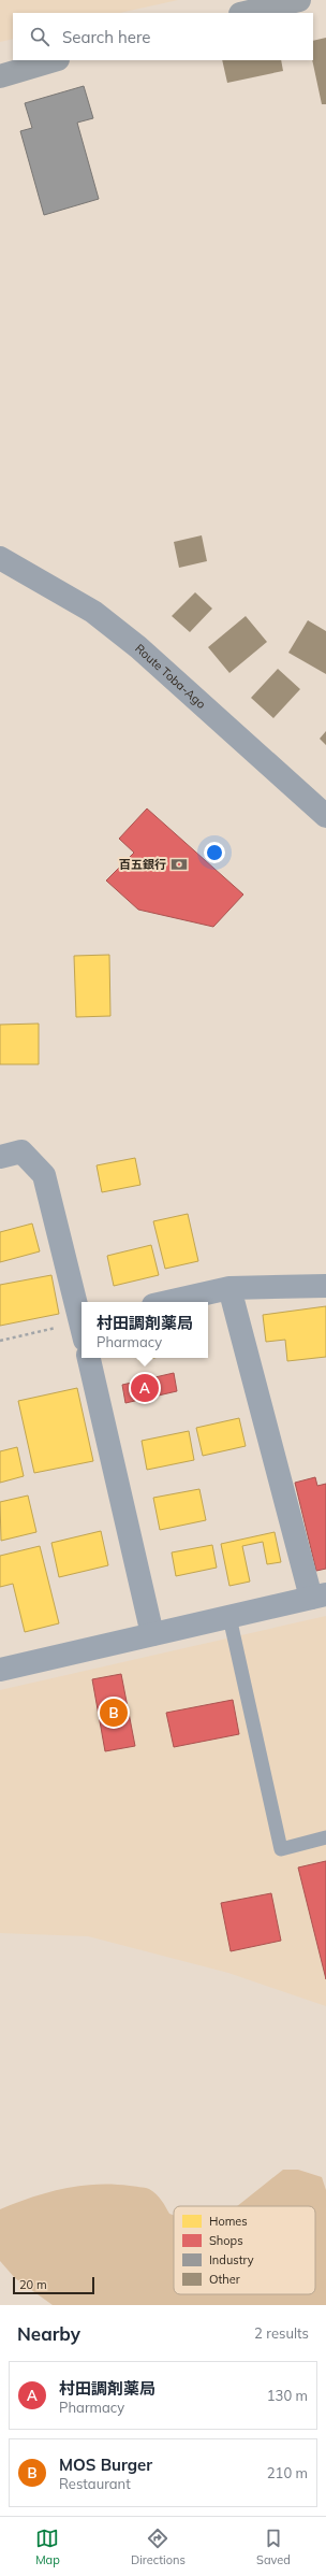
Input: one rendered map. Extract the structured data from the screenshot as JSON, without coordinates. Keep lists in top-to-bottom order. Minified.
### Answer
{"streets":{"main road":["Route Toba-Ago"]},"places":{"bank":["百五銀行"]},"legend":["Homes","Shops","Industry","Other"],"scale_bar":"20 m","page":{"search":"Search here","popup":["村田調剤薬局","Pharmacy"],"pins":["A","B"],"scale":"20 m","heading":["Nearby","2 results"],"list":[{"mark":"A","name":"村田調剤薬局","note":"Pharmacy","value":"130 m"},{"mark":"B","name":"MOS Burger","note":"Restaurant","value":"210 m"}],"nav":["Map","Directions","Saved"]}}
